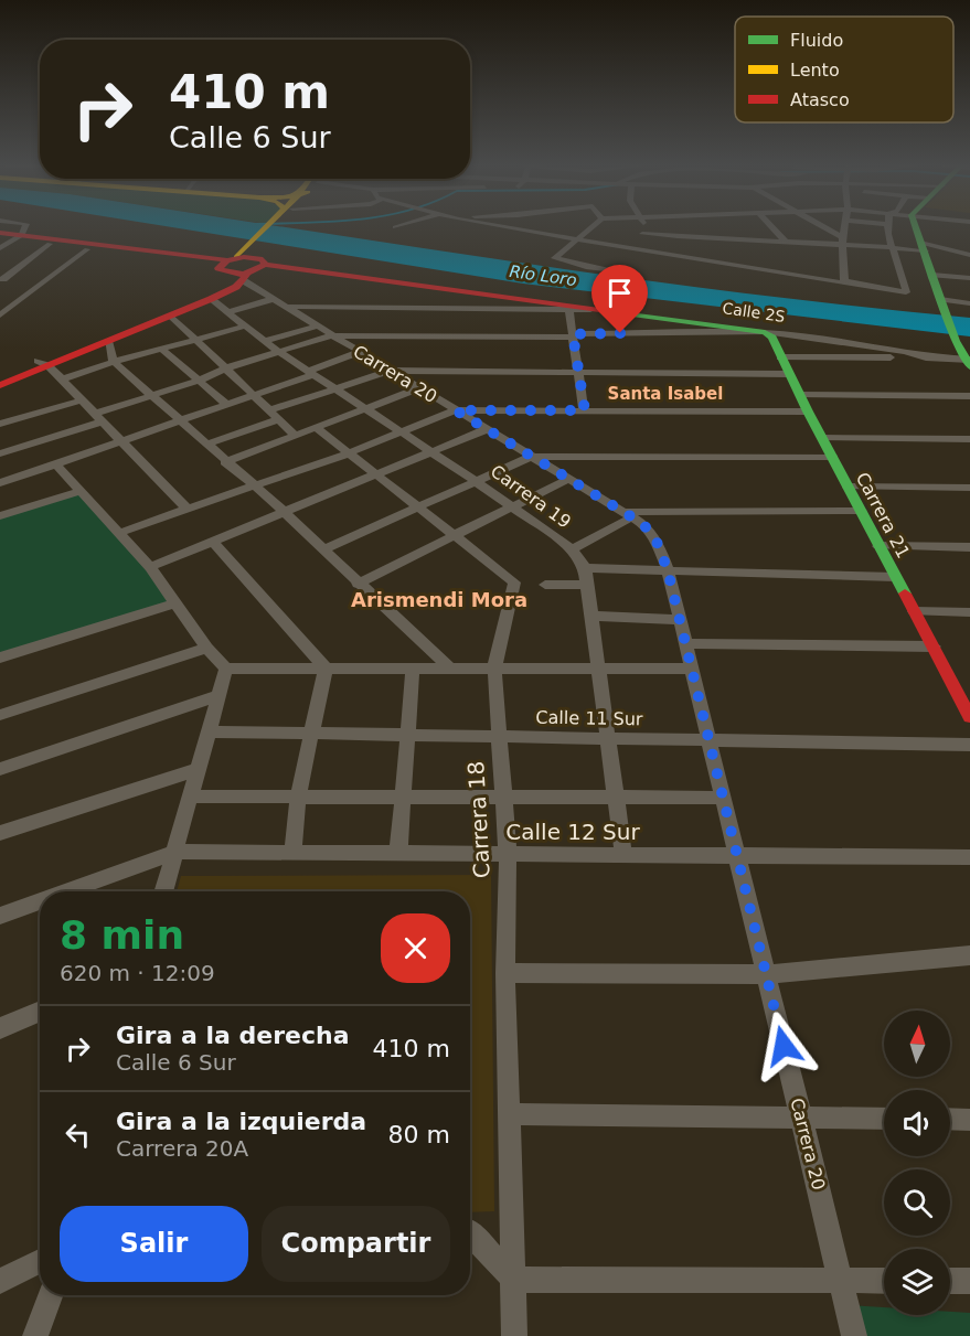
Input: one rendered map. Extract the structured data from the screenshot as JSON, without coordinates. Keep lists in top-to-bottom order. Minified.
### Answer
{"streets":{"street":["Calle 2S","Carrera 20","Carrera 19","Carrera 21","Calle 11 Sur","Carrera 18","Calle 12 Sur"]},"crossings":[["Calle 2S","Carrera 20"],["Calle 2S","Carrera 21"],["Carrera 20","Calle 11 Sur"],["Carrera 20","Calle 12 Sur"],["Carrera 19","Calle 11 Sur"],["Carrera 19","Calle 12 Sur"],["Calle 11 Sur","Carrera 18"],["Carrera 18","Calle 12 Sur"]],"districts":["Santa Isabel","Arismendi Mora"],"water":["Río Loro"],"legend":["Fluido","Lento","Atasco"],"north":"top","page":{"turn":["410 m","Calle 6 Sur"],"heading":["8 min","620 m · 12:09"],"list":[{"name":"Gira a la derecha","note":"Calle 6 Sur","value":"410 m"},{"name":"Gira a la izquierda","note":"Carrera 20A","value":"80 m"}],"buttons":["Salir","Compartir"]}}
